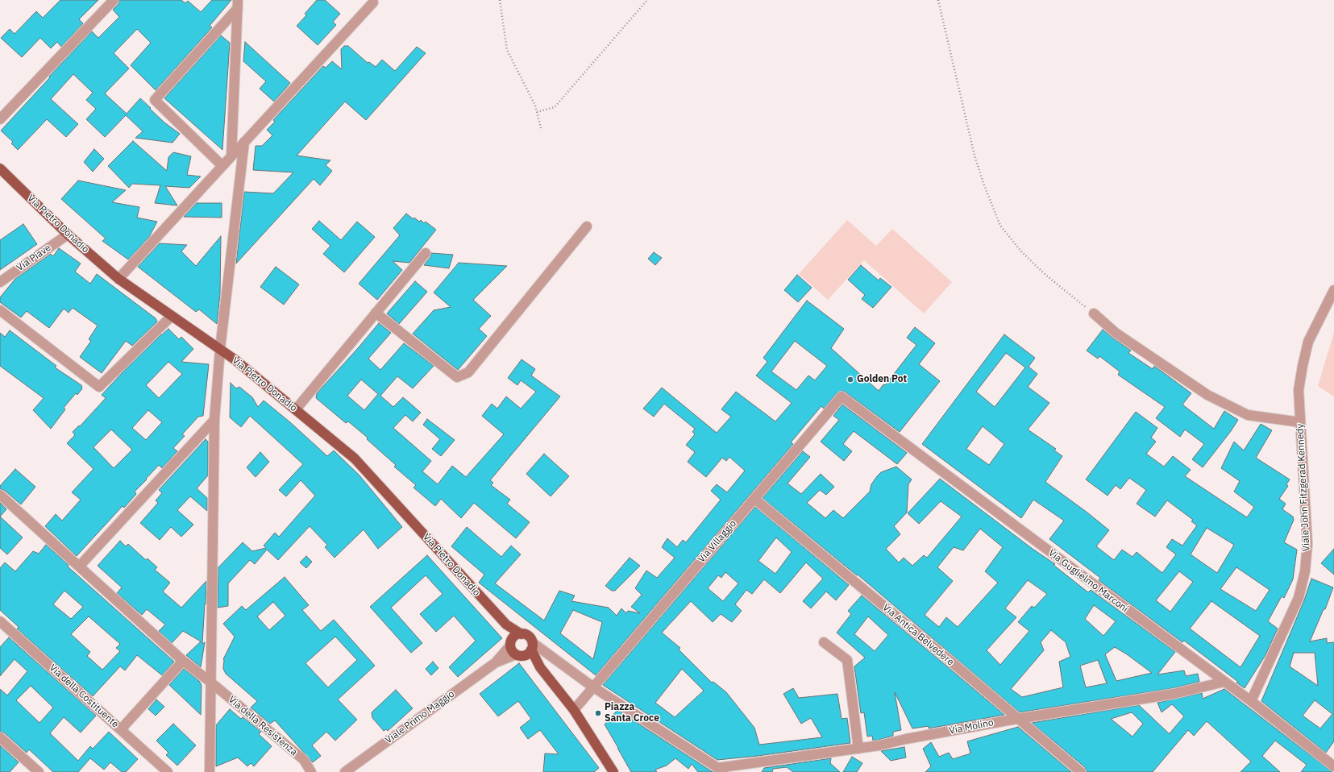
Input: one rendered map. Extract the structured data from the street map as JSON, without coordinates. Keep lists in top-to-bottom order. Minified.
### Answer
{"streets":{"main road":["Via Pietro Donadio"],"street":["Via Piave","Viale John Fitzgerad Kennedy","Via Villaggio","Via Guglielmo Marconi","Via Antica Belvedere","Via della Costituente","Viale Primo Maggio","Via della Resistenza","Via Molino"]},"crossings":[["Via Pietro Donadio","Via Piave"],["Via Pietro Donadio","Viale Primo Maggio"],["Viale John Fitzgerad Kennedy","Via Guglielmo Marconi"],["Via Villaggio","Via Guglielmo Marconi"],["Via Villaggio","Via Antica Belvedere"],["Via Guglielmo Marconi","Via Molino"],["Via Antica Belvedere","Via Molino"]],"places":["Golden Pot","Piazza Santa Croce"]}
